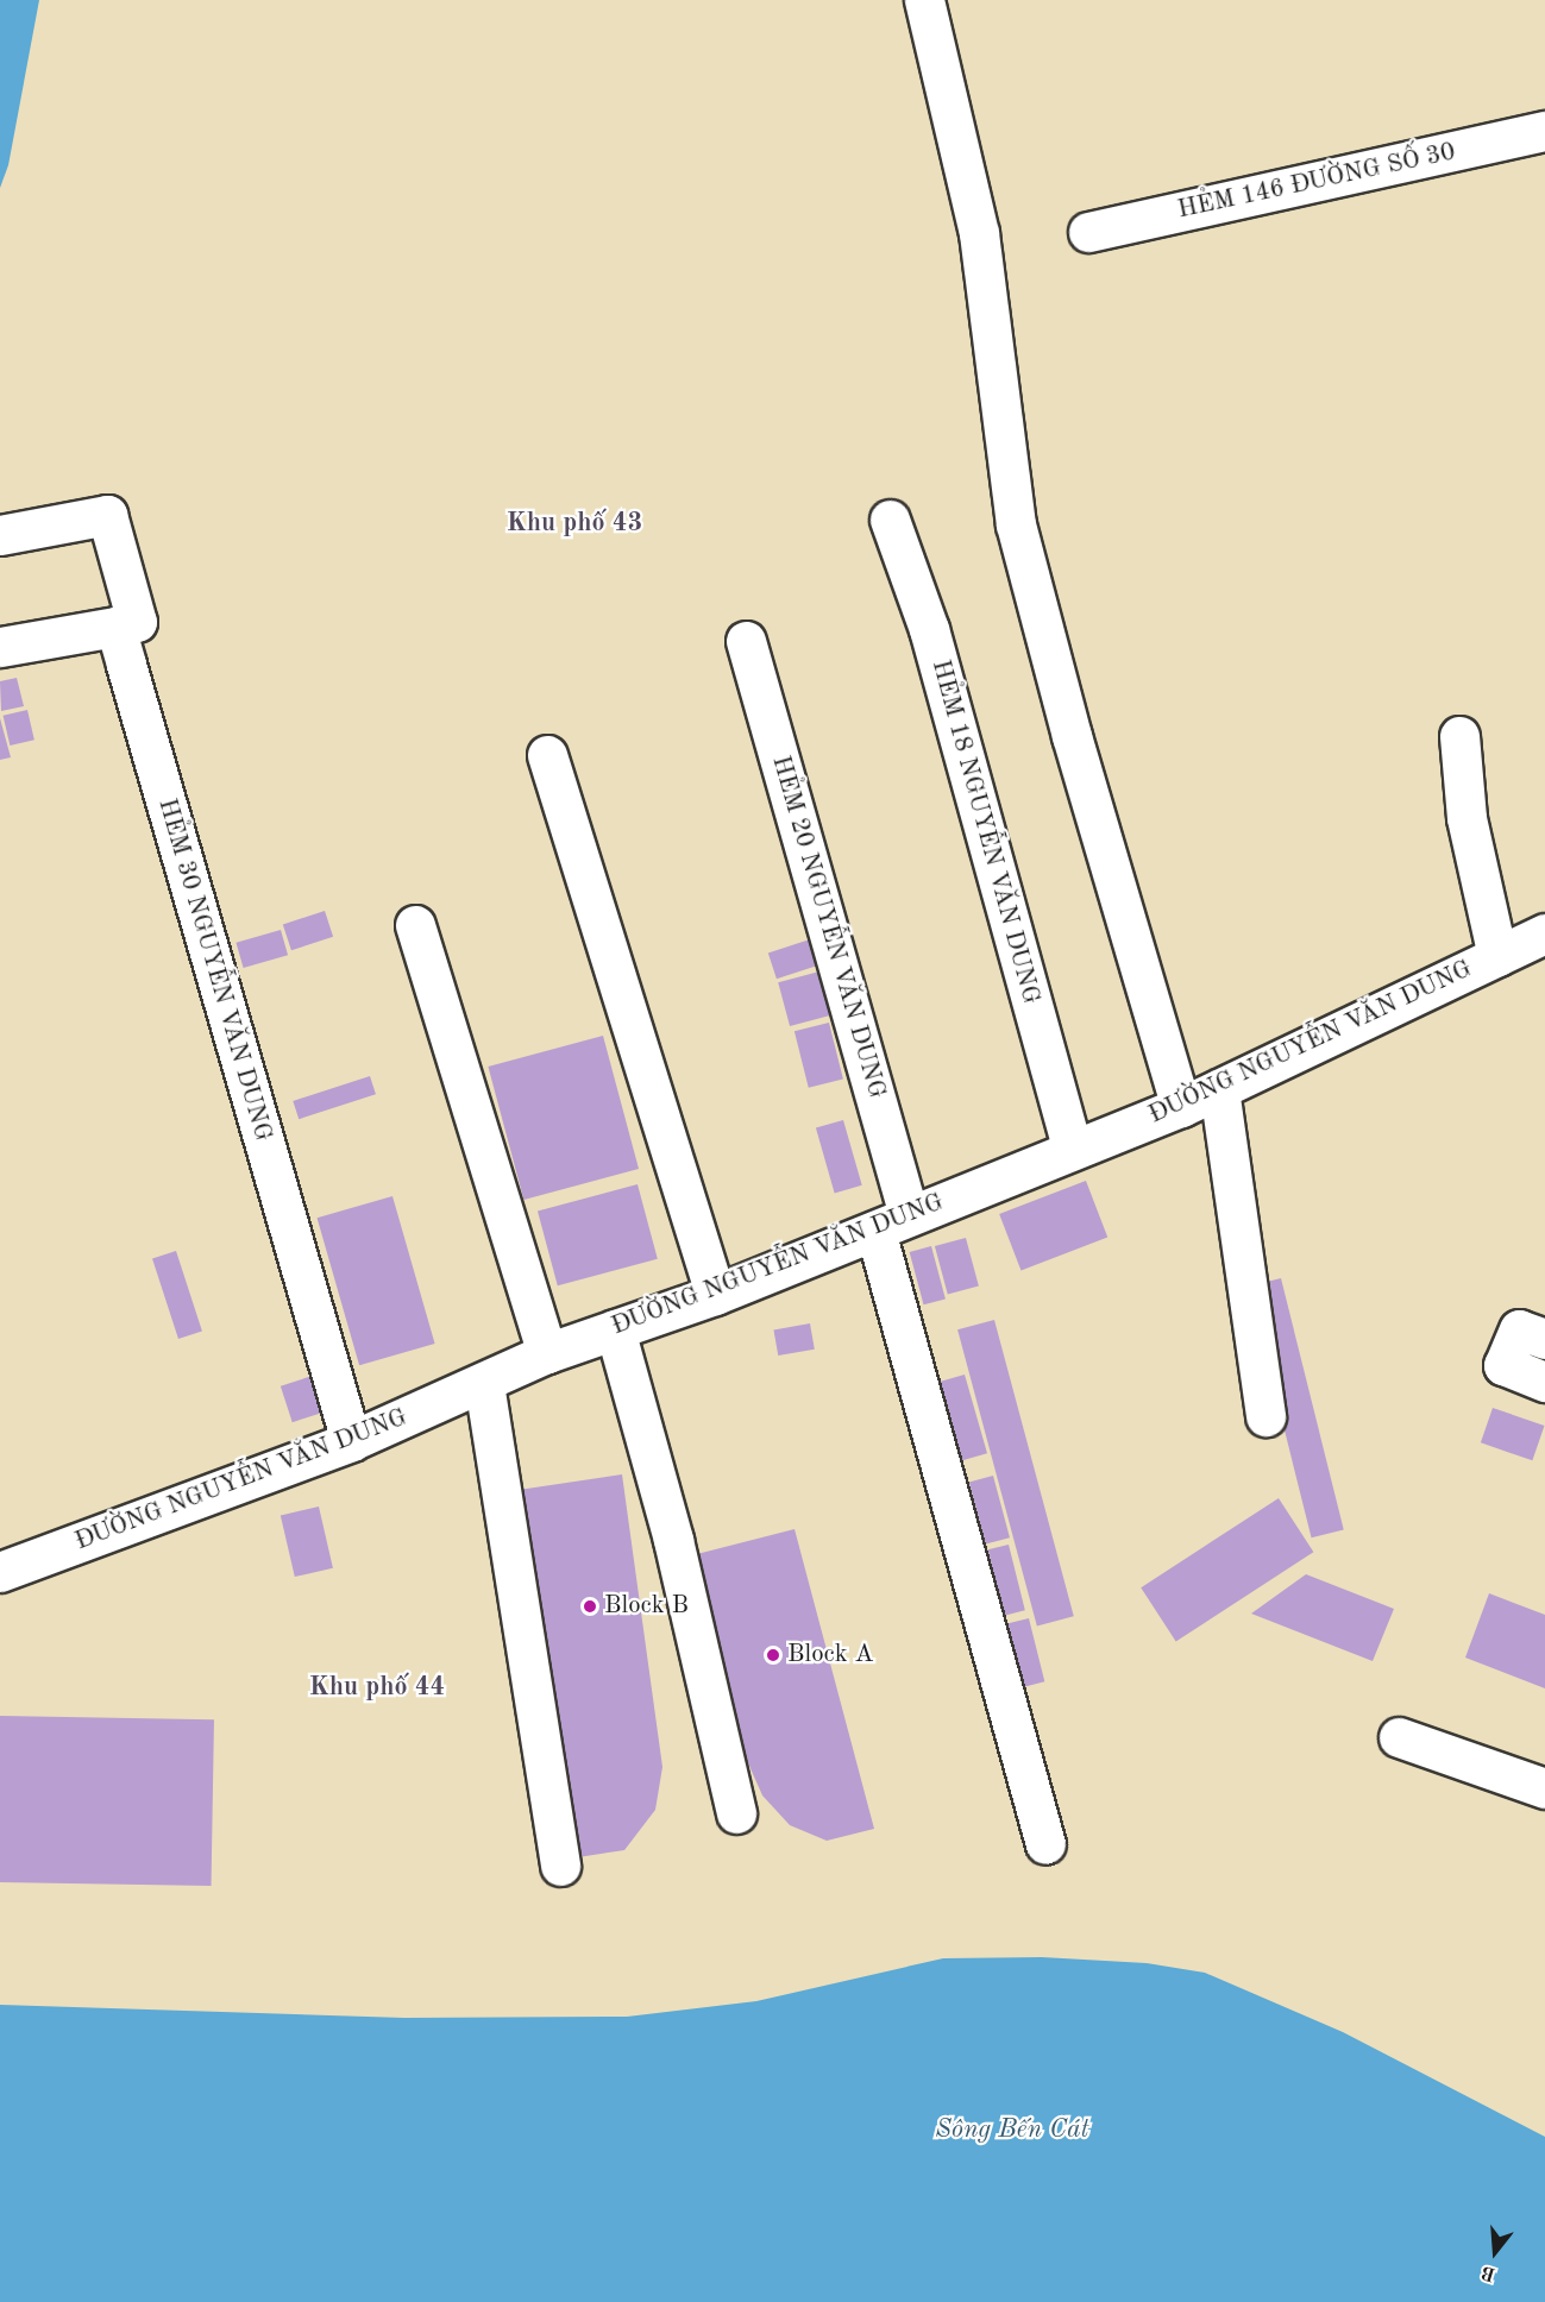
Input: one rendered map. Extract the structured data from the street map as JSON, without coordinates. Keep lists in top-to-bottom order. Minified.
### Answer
{"streets":{"street":["HẺM 146 ĐƯỜNG SỐ 30","HẺM 18 NGUYỄN VĂN DUNG","HẺM 20 NGUYỄN VĂN DUNG","HẺM 30 NGUYỄN VĂN DUNG","ĐƯỜNG NGUYỄN VĂN DUNG"]},"crossings":[["HẺM 18 NGUYỄN VĂN DUNG","ĐƯỜNG NGUYỄN VĂN DUNG"],["HẺM 20 NGUYỄN VĂN DUNG","ĐƯỜNG NGUYỄN VĂN DUNG"],["HẺM 30 NGUYỄN VĂN DUNG","ĐƯỜNG NGUYỄN VĂN DUNG"]],"districts":["Khu phố 43","Khu phố 44"],"water":["Sông Bến Cát"],"places":["Block B","Block A"],"north":"bottom"}
